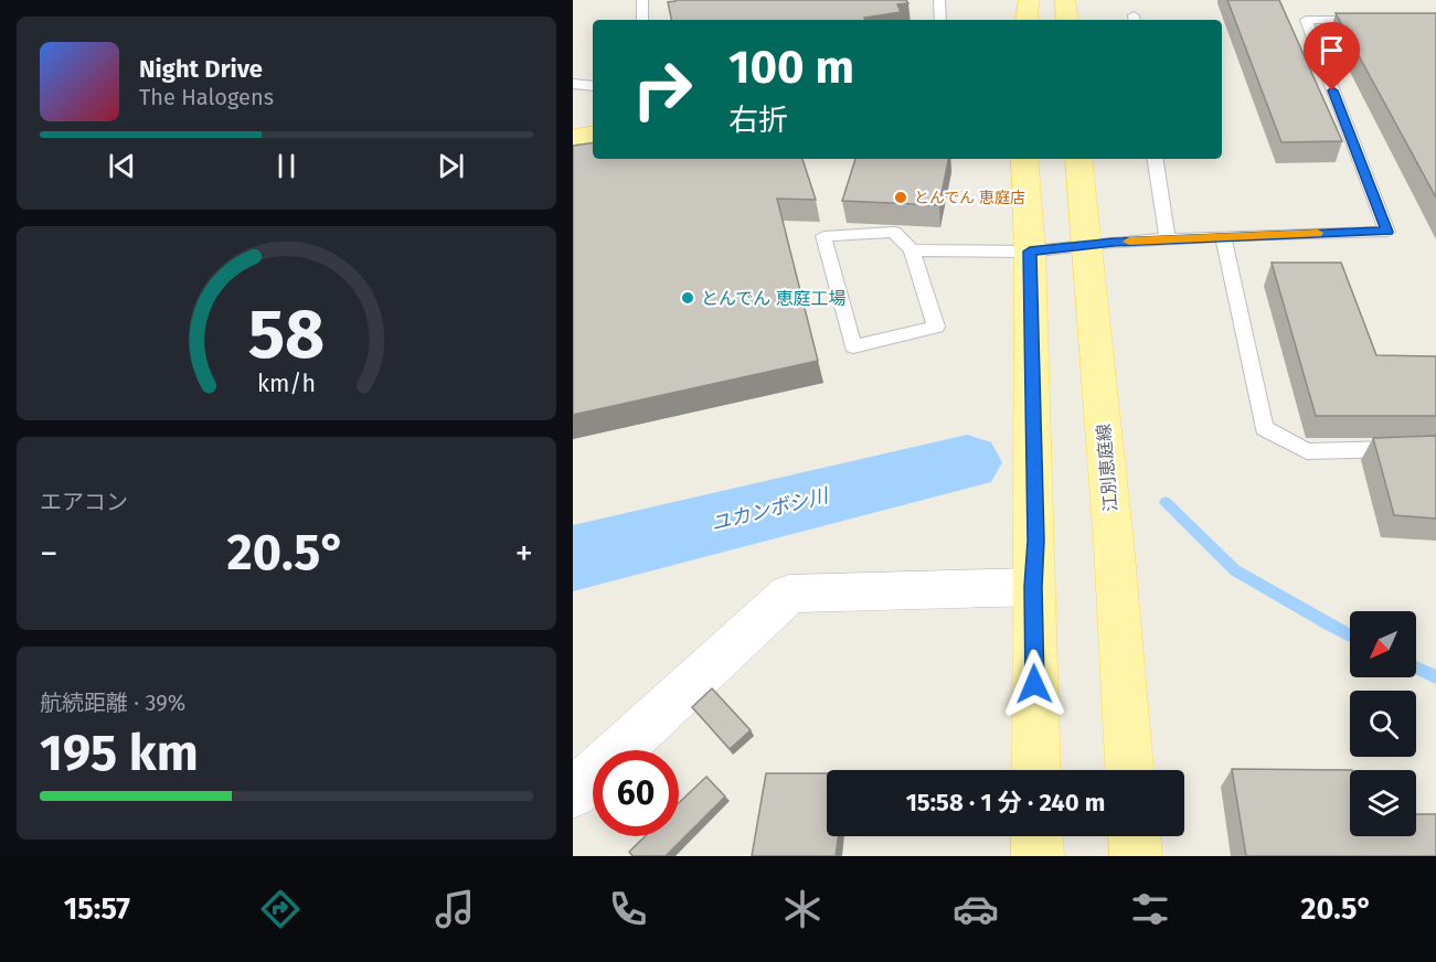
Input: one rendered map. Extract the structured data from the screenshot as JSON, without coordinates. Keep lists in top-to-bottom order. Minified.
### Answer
{"streets":{"main road":["江別恵庭線"]},"water":["ユカンボシ川"],"places":["とんでん 恵庭店","とんでん 恵庭工場"],"north":"bottom left","page":{"turn":["100 m","右折"],"song":["Night Drive","The Halogens"],"tile":["エアコン",["航続距離 · 39%","195 km"]],"heat":["−","20.5°","+"],"limit":"60","trip":"15:58 · 1 分 · 240 m","tabs":["15:57","20.5°"],"gauge":["58","km/h"]}}
